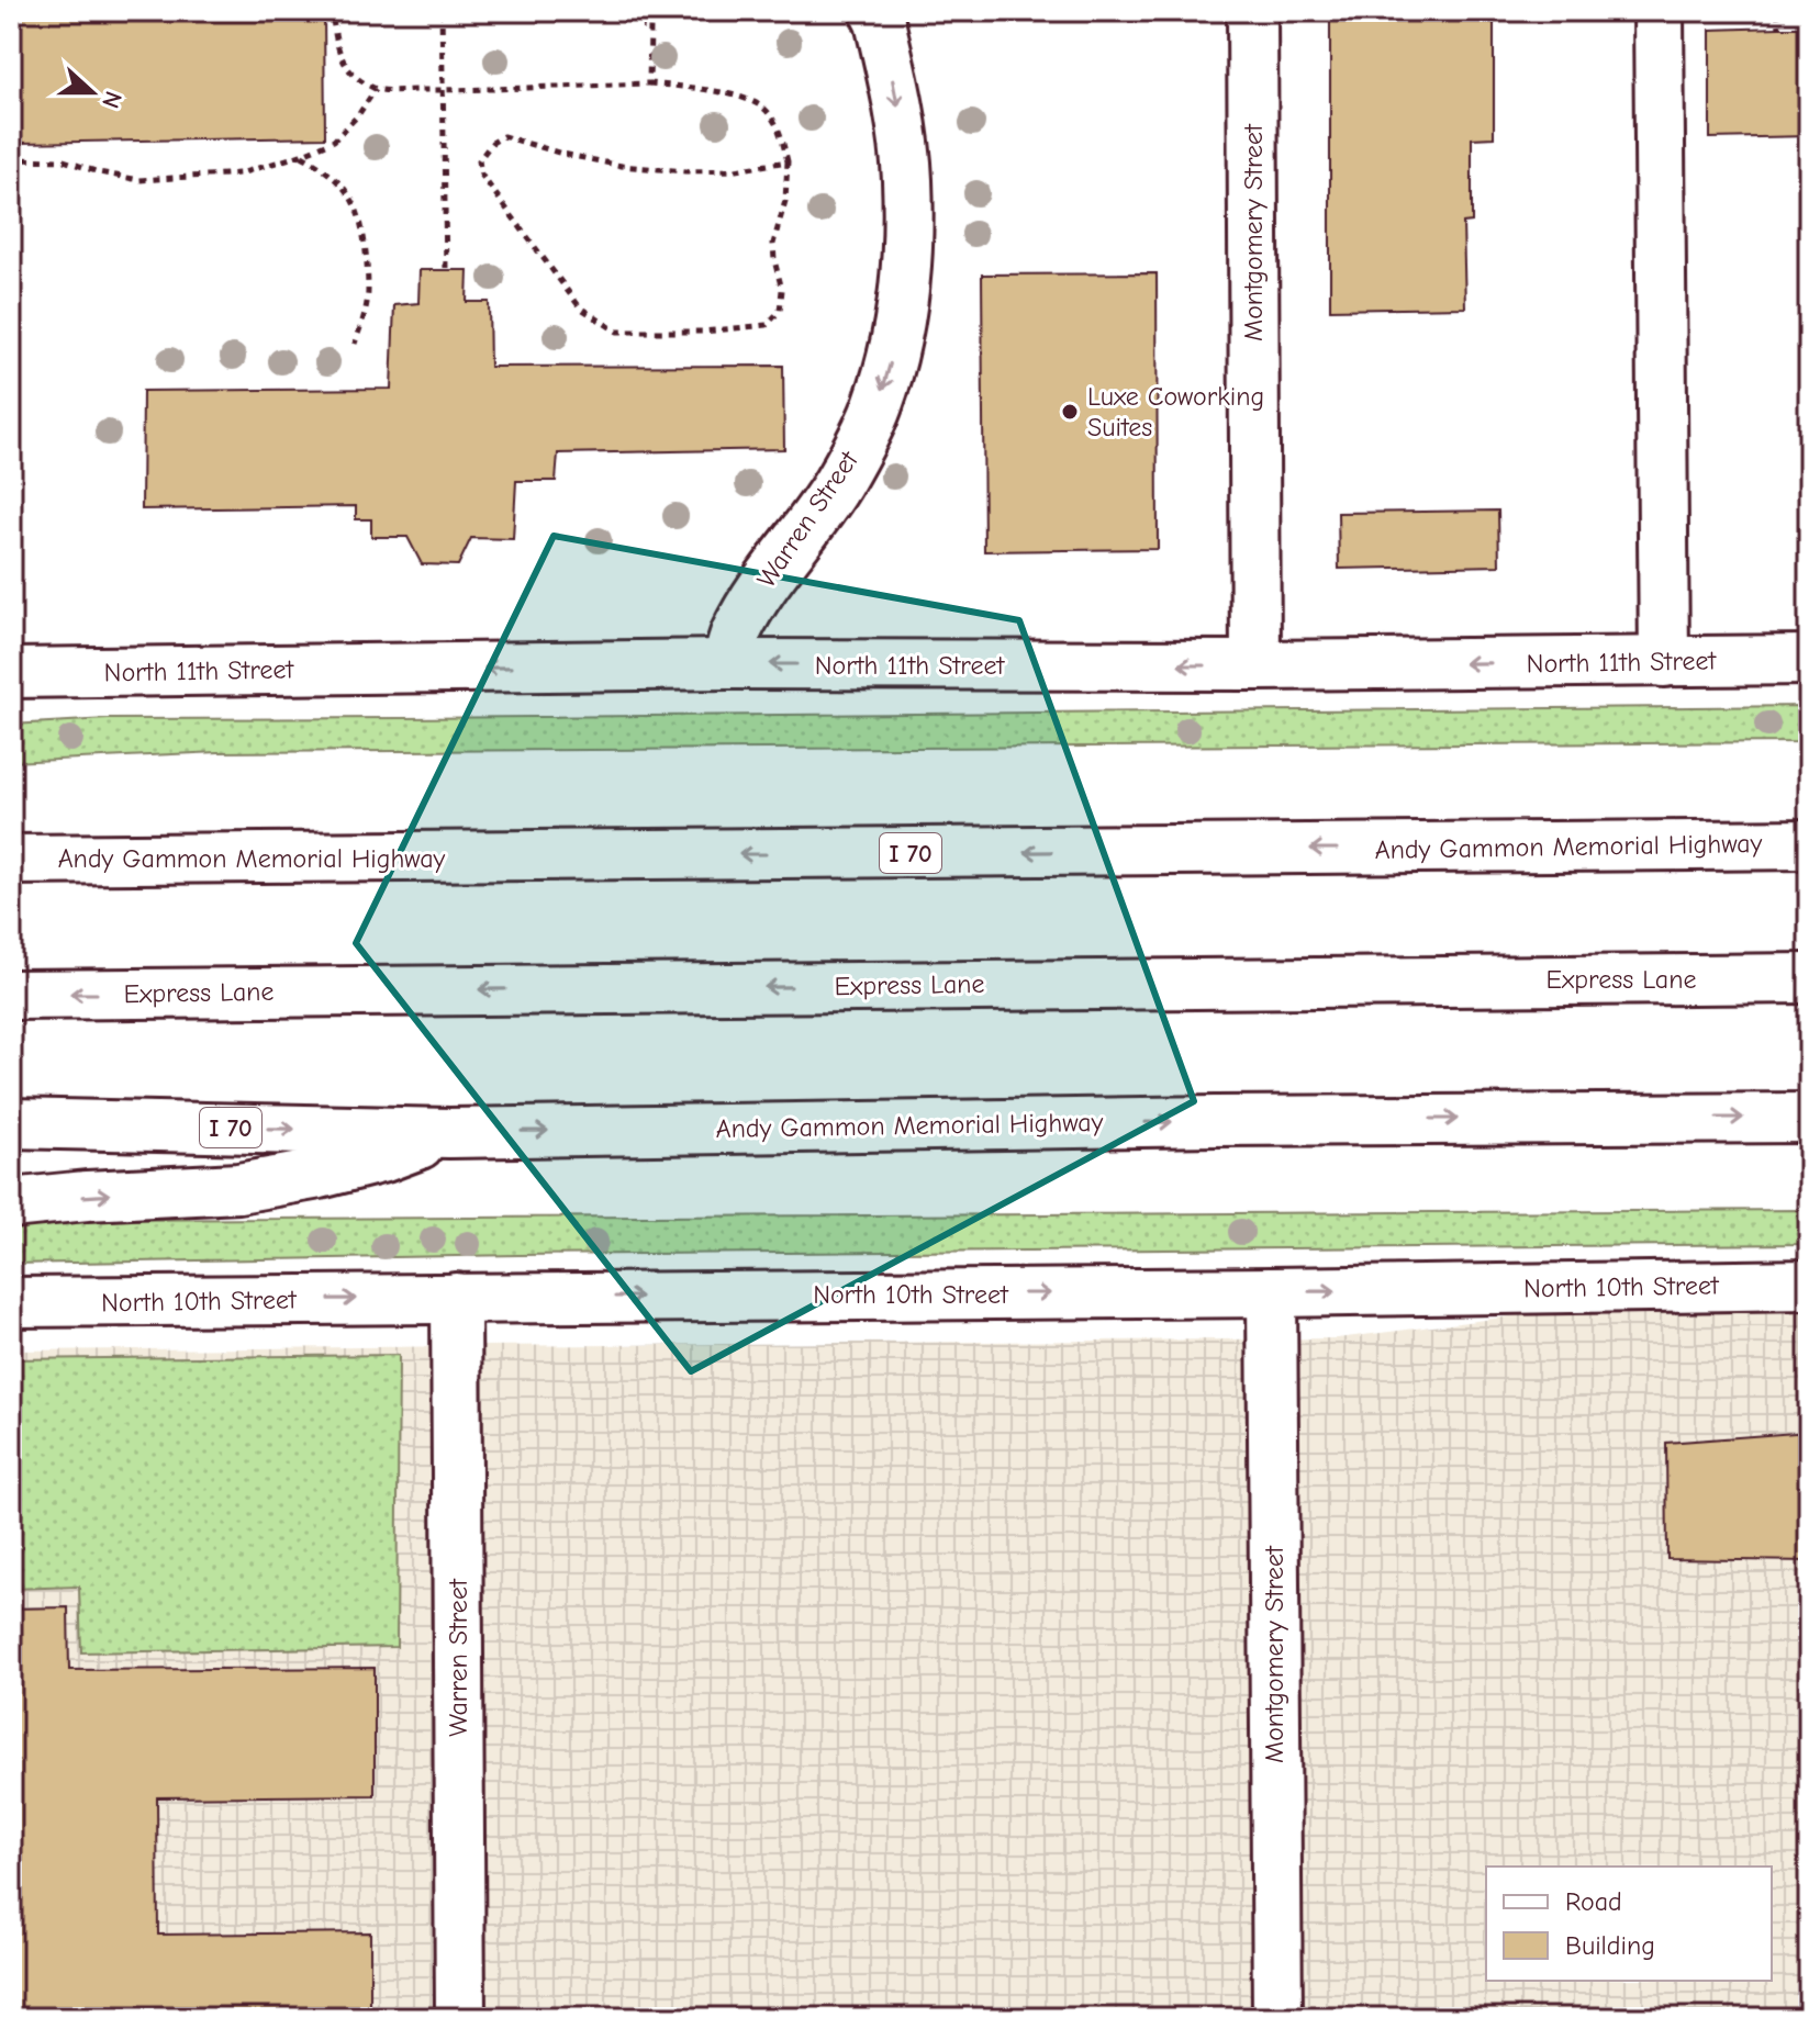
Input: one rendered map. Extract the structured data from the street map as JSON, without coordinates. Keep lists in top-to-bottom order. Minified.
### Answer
{"streets":{"main road":["Montgomery Street","Warren Street","North 11th Street","Andy Gammon Memorial Highway","I 70","Express Lane","North 10th Street"]},"crossings":[["Montgomery Street","North 11th Street"],["Montgomery Street","North 10th Street"],["Warren Street","North 11th Street"],["Warren Street","North 10th Street"]],"one_way":["Warren Street","North 11th Street","Express Lane","North 10th Street"],"places":["Luxe Coworking Suites"],"legend":["Road","Building"],"north":"right"}
